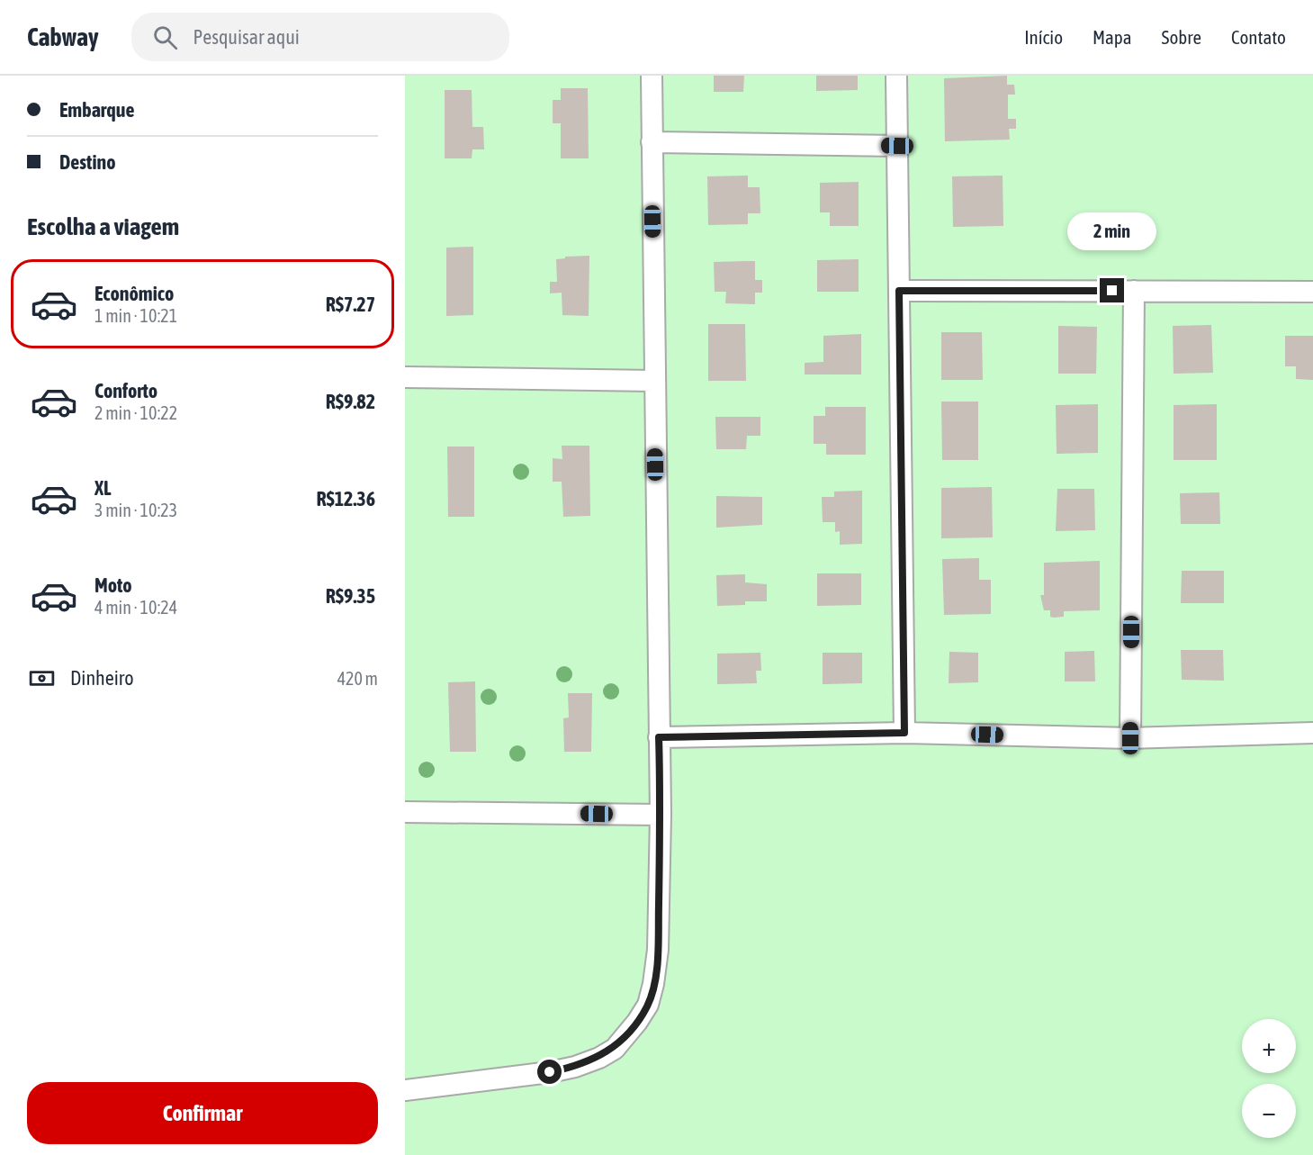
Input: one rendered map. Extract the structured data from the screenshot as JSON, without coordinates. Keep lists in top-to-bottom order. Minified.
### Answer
{"page":{"header":"Cabway","search":"Pesquisar aqui","nav":["Início","Mapa","Sobre","Contato"],"banner":["Embarque","Destino"],"heading":"Escolha a viagem","bubble":"2 min","list":[{"name":"Econômico","note":"1 min · 10:21","value":"R$7.27"},{"name":"Conforto","note":"2 min · 10:22","value":"R$9.82"},{"name":"XL","note":"3 min · 10:23","value":"R$12.36"},{"name":"Moto","note":"4 min · 10:24","value":"R$9.35"}],"pay":["Dinheiro","420 m"],"map_buttons":["+","−"],"buttons":"Confirmar"}}
